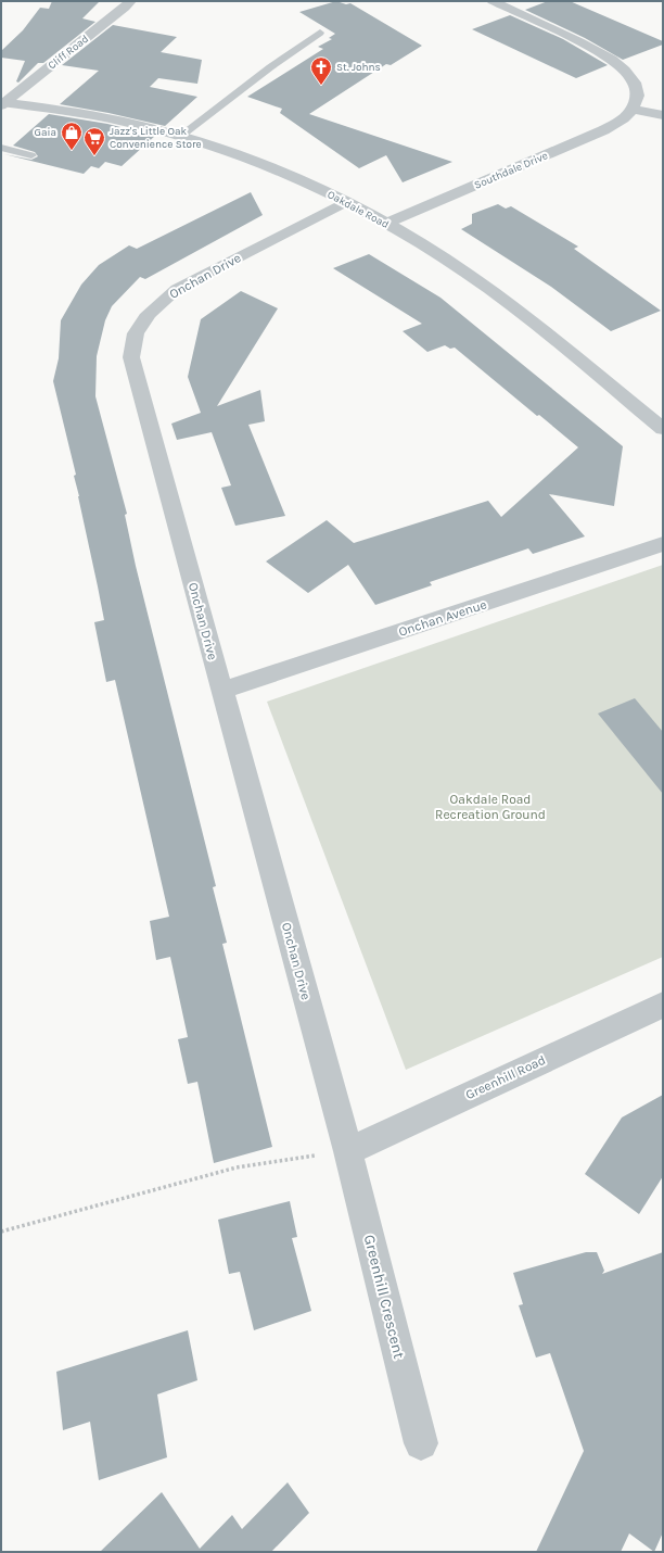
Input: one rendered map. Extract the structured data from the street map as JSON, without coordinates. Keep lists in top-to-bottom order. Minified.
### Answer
{"streets":{"street":["Cliff Road","Southdale Drive","Oakdale Road","Onchan Drive","Onchan Avenue","Greenhill Road","Greenhill Crescent"]},"crossings":[["Cliff Road","Oakdale Road"],["Southdale Drive","Oakdale Road"],["Oakdale Road","Onchan Drive"],["Onchan Drive","Onchan Avenue"],["Onchan Drive","Greenhill Road"],["Onchan Drive","Greenhill Crescent"],["Greenhill Road","Greenhill Crescent"]],"parks":["Oakdale Road Recreation Ground"],"places":{"church":["St. Johns"],"shop":["Gaia"],"supermarket":["Jazz's Little Oak Convenience Store"]}}
